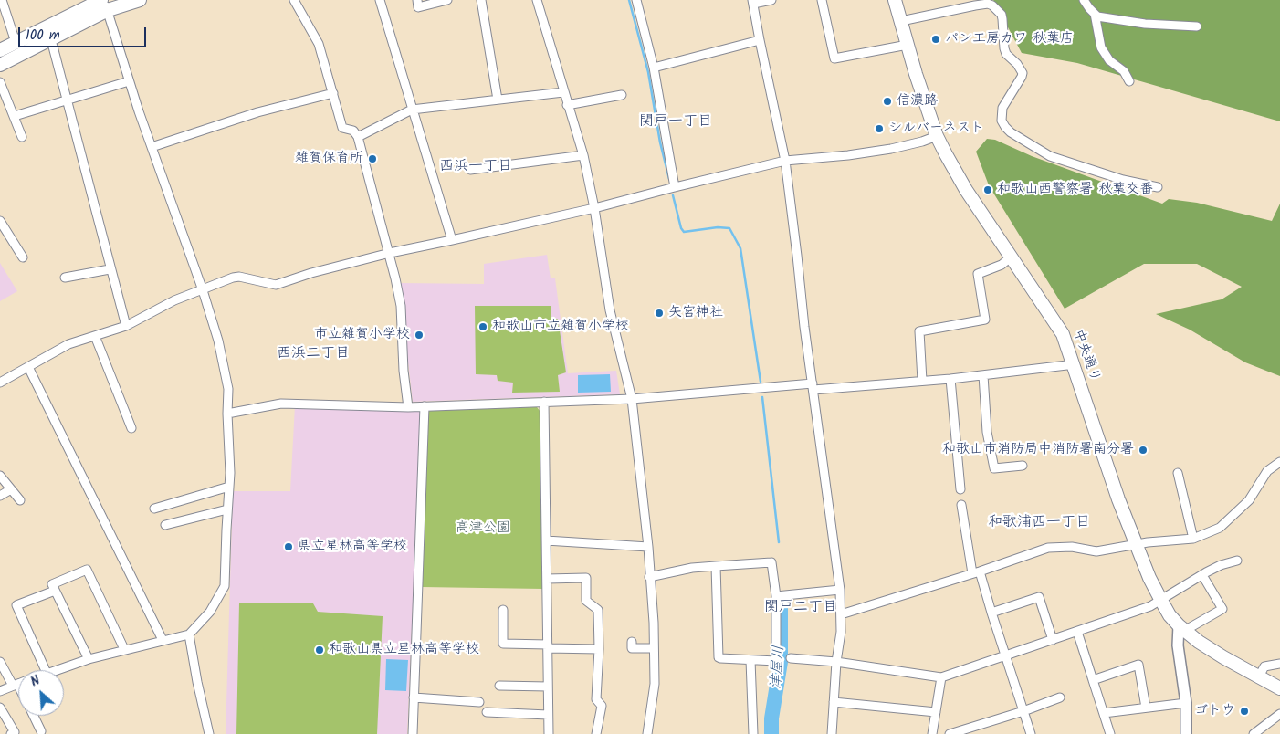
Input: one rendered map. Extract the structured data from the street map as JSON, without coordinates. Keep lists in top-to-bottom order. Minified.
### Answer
{"streets":{"main road":["中央通り"]},"districts":["関戸一丁目","西浜一丁目","西浜二丁目","和歌浦西一丁目","関戸二丁目"],"water":["津屋川"],"parks":["高津公園"],"places":["パン工房カワ 秋葉店","信濃路","シルバーネスト","雑賀保育所","和歌山西警察署 秋葉交番","矢宮神社","和歌山市立雑賀小学校","市立雑賀小学校","和歌山市消防局中消防署南分署","県立星林高等学校","和歌山県立星林高等学校","ゴトウ"],"scale_bar":"100 m","north":"top left"}
